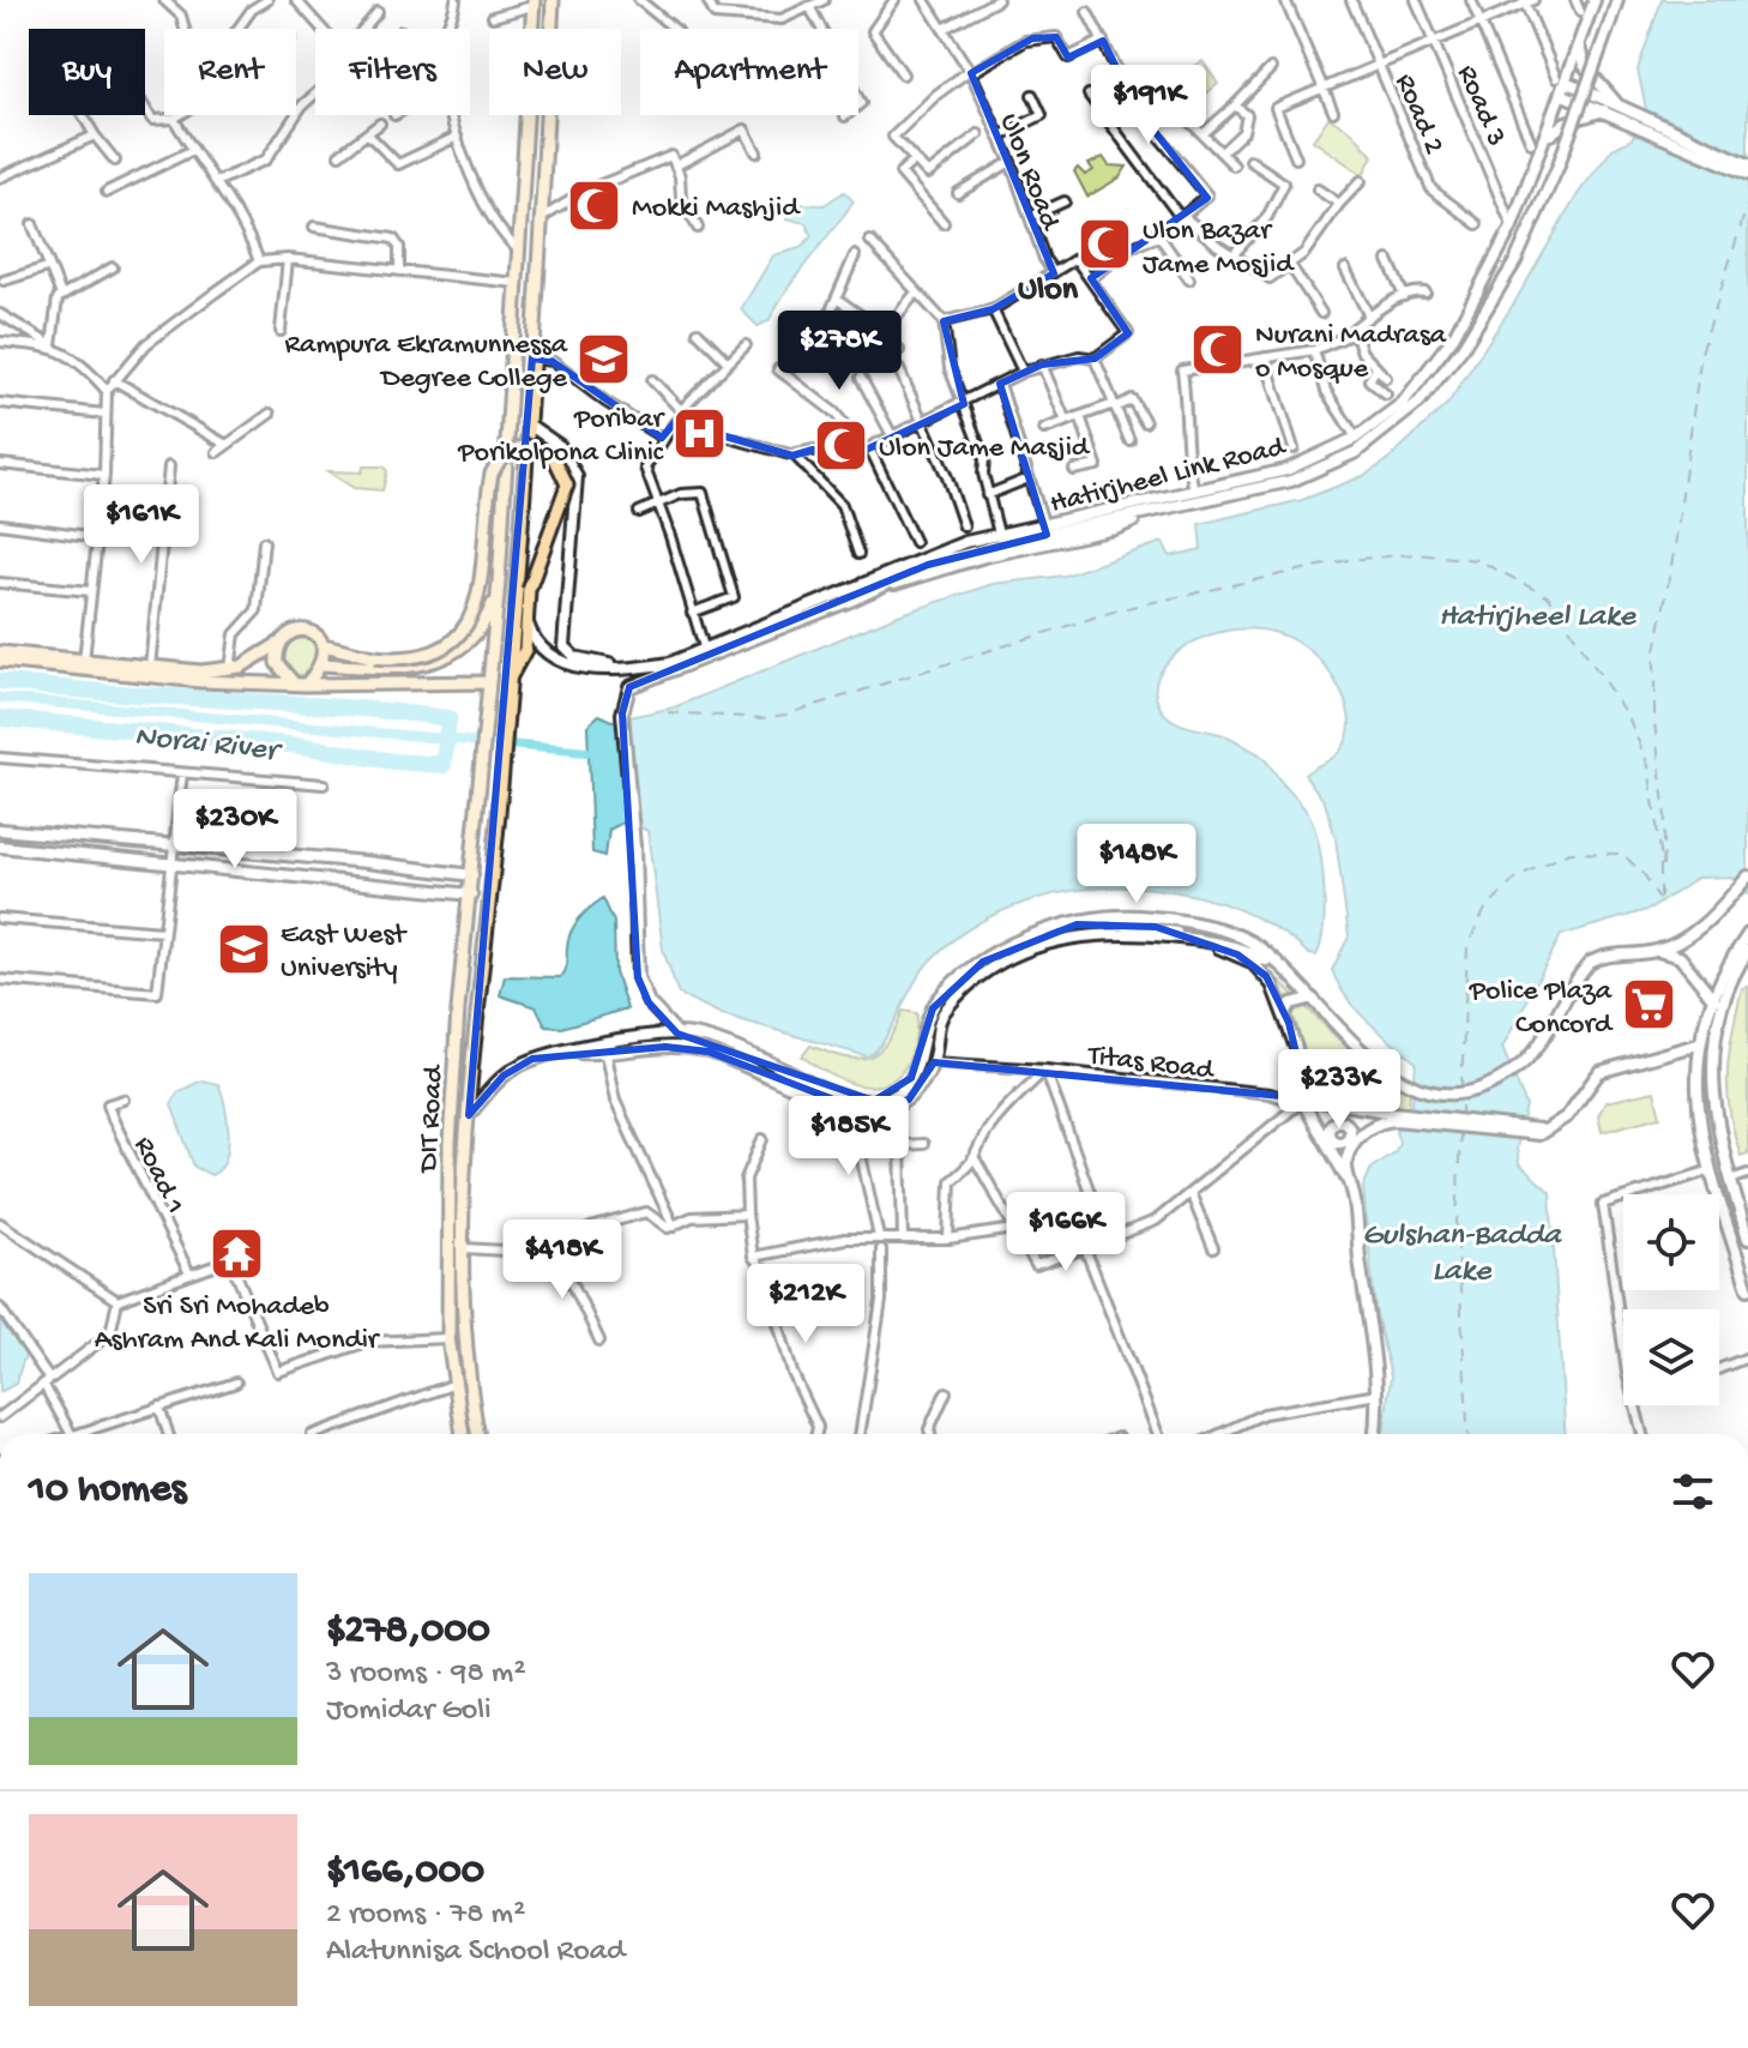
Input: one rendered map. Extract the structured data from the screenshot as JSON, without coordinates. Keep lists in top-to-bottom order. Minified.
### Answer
{"streets":{"main road":["Hatirjheel Link Road","DIT Road"],"street":["Road 3","Road 2","Ulon Road","Titas Road","Road 1"]},"crossings":[["Road 3","Hatirjheel Link Road"]],"districts":["Ulon"],"water":["Hatirjheel Lake","Norai River","Gulshan-Badda Lake"],"places":{"mosque":["Mokki Mashjid","Ulon Bazar Jame Mosjid","Nurani Madrasa o Mosque","Ulon Jame Masjid"],"school or university":["Rampura Ekramunnessa Degree College","East West University"],"hospital":["Poribar Porikolpona Clinic"],"supermarket":["Police Plaza Concord"],"temple":["Sri Sri Mohadeb Ashram And Kali Mondir"]},"page":{"chip":["Buy","Rent","Filters","New","Apartment"],"price":["$191K","$278K","$161K","$230K","$148K","$233K","$185K","$166K","$418K","$212K"],"heading":"10 homes","list":[{"name":"$278,000","note":"3 rooms · 98 m² · Jomidar Goli"},{"name":"$166,000","note":"2 rooms · 78 m² · Alatunnisa School Road"}]}}
